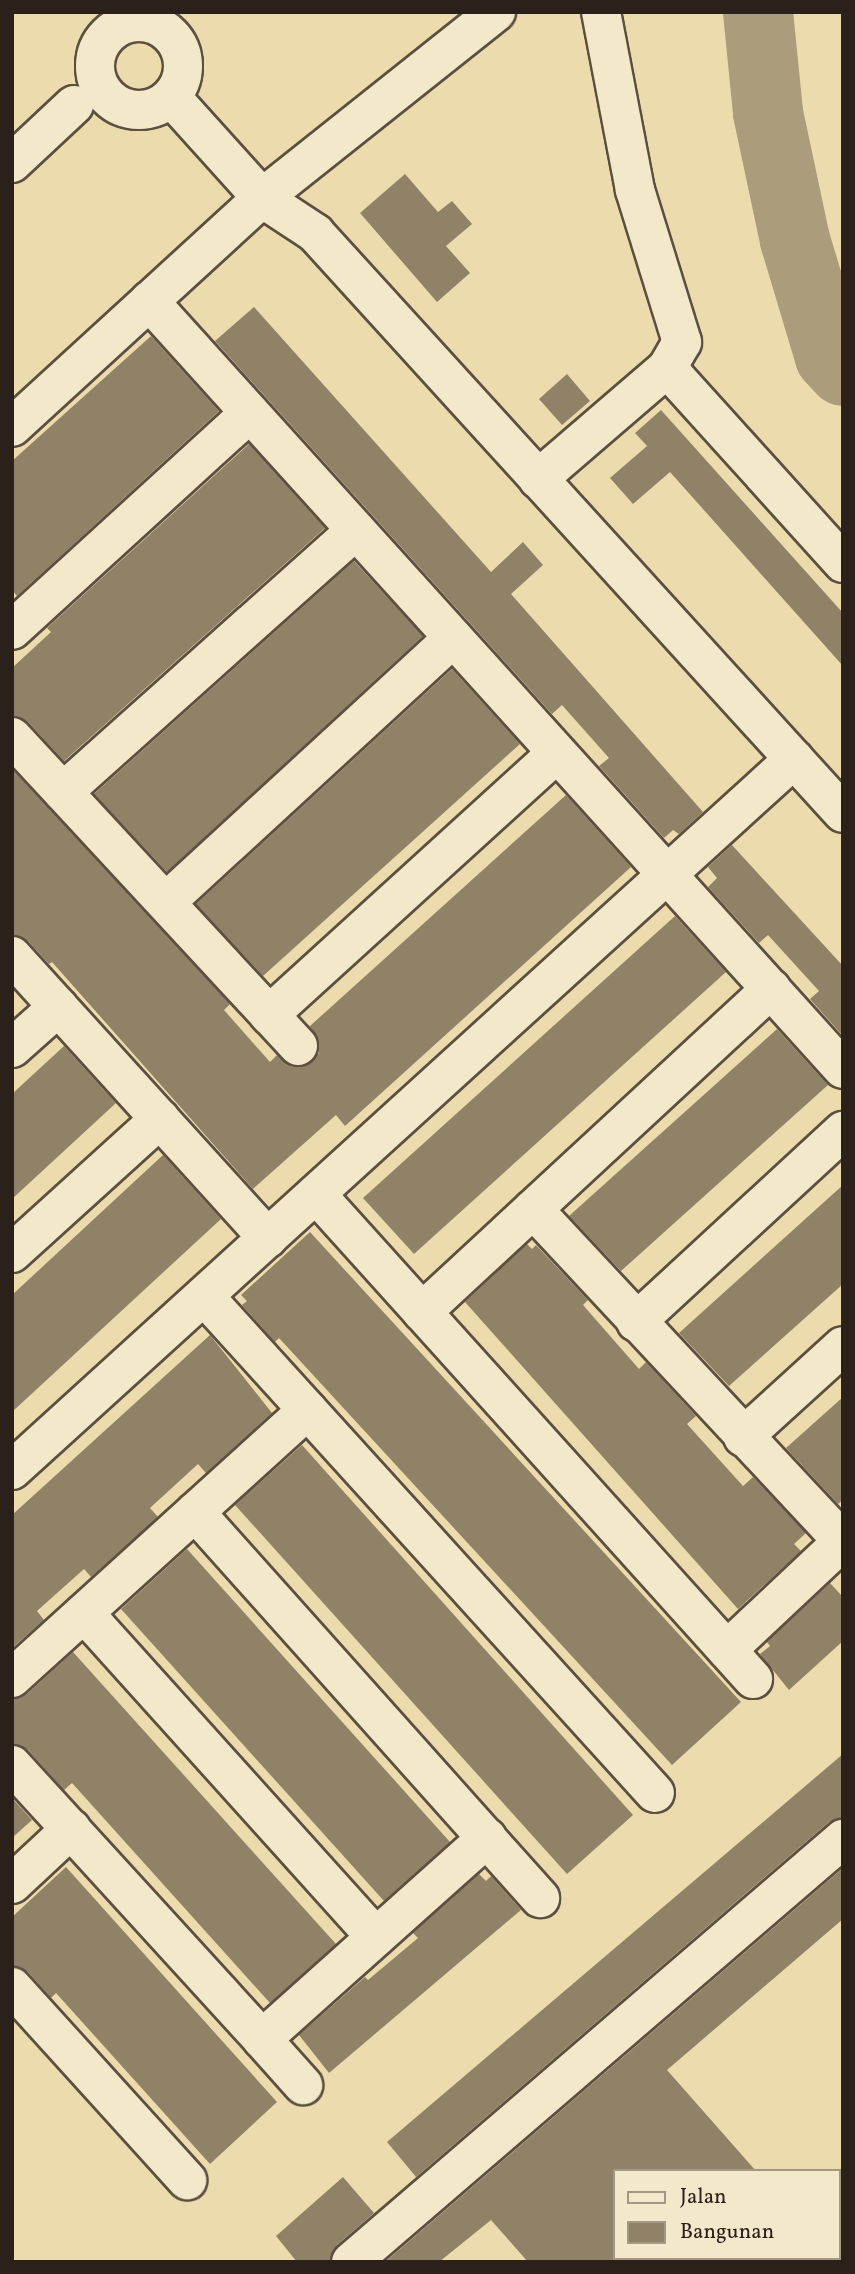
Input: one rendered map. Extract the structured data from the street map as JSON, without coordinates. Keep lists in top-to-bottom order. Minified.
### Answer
{"legend":["Jalan","Bangunan"]}
